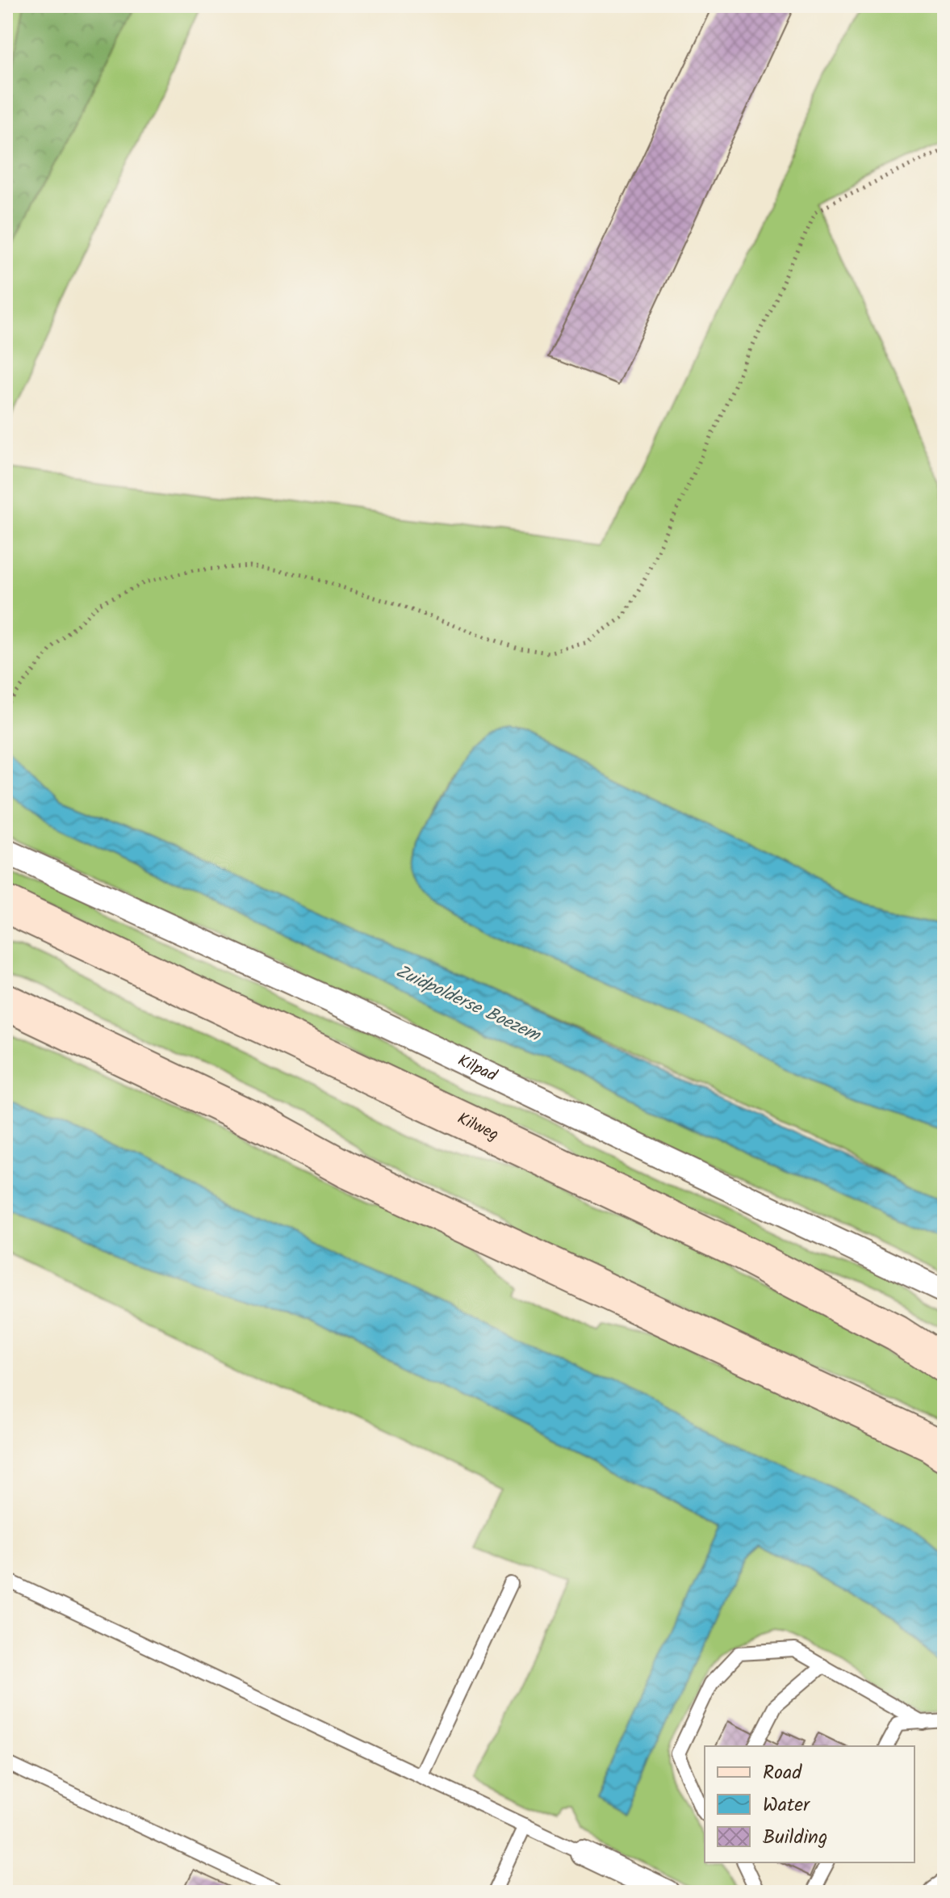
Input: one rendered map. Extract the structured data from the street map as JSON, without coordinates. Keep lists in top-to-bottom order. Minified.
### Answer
{"streets":{"main road":["Kilweg"],"street":["Kilpad"]},"water":["Zuidpolderse Boezem"],"legend":["Road","Water","Building"]}
